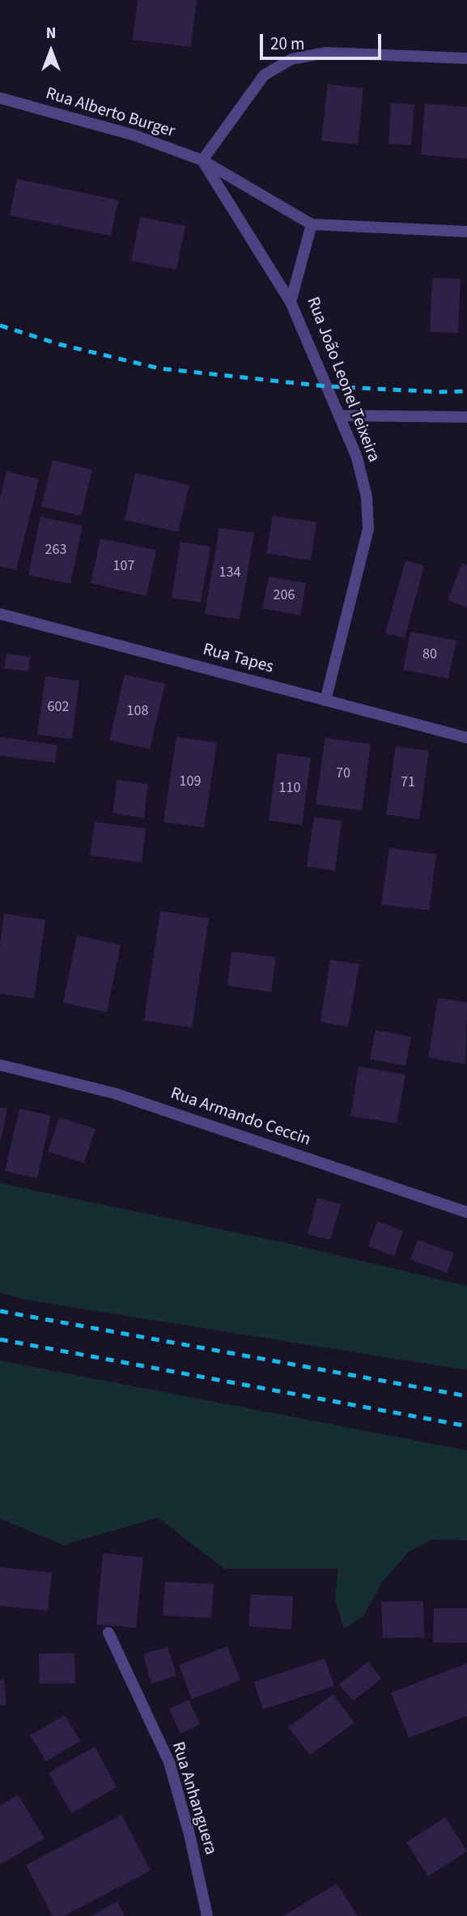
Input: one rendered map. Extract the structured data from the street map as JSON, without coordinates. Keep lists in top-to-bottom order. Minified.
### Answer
{"streets":{"street":["Rua Alberto Burger","Rua João Leonel Teixeira","Rua Tapes","Rua Armando Ceccin","Rua Anhanguera"]},"crossings":[["Rua Alberto Burger","Rua João Leonel Teixeira"],["Rua João Leonel Teixeira","Rua Tapes"]],"house_numbers":["263","107","134","206","80","602","108","70","109","71","110"],"scale_bar":"20 m","north":"top"}
